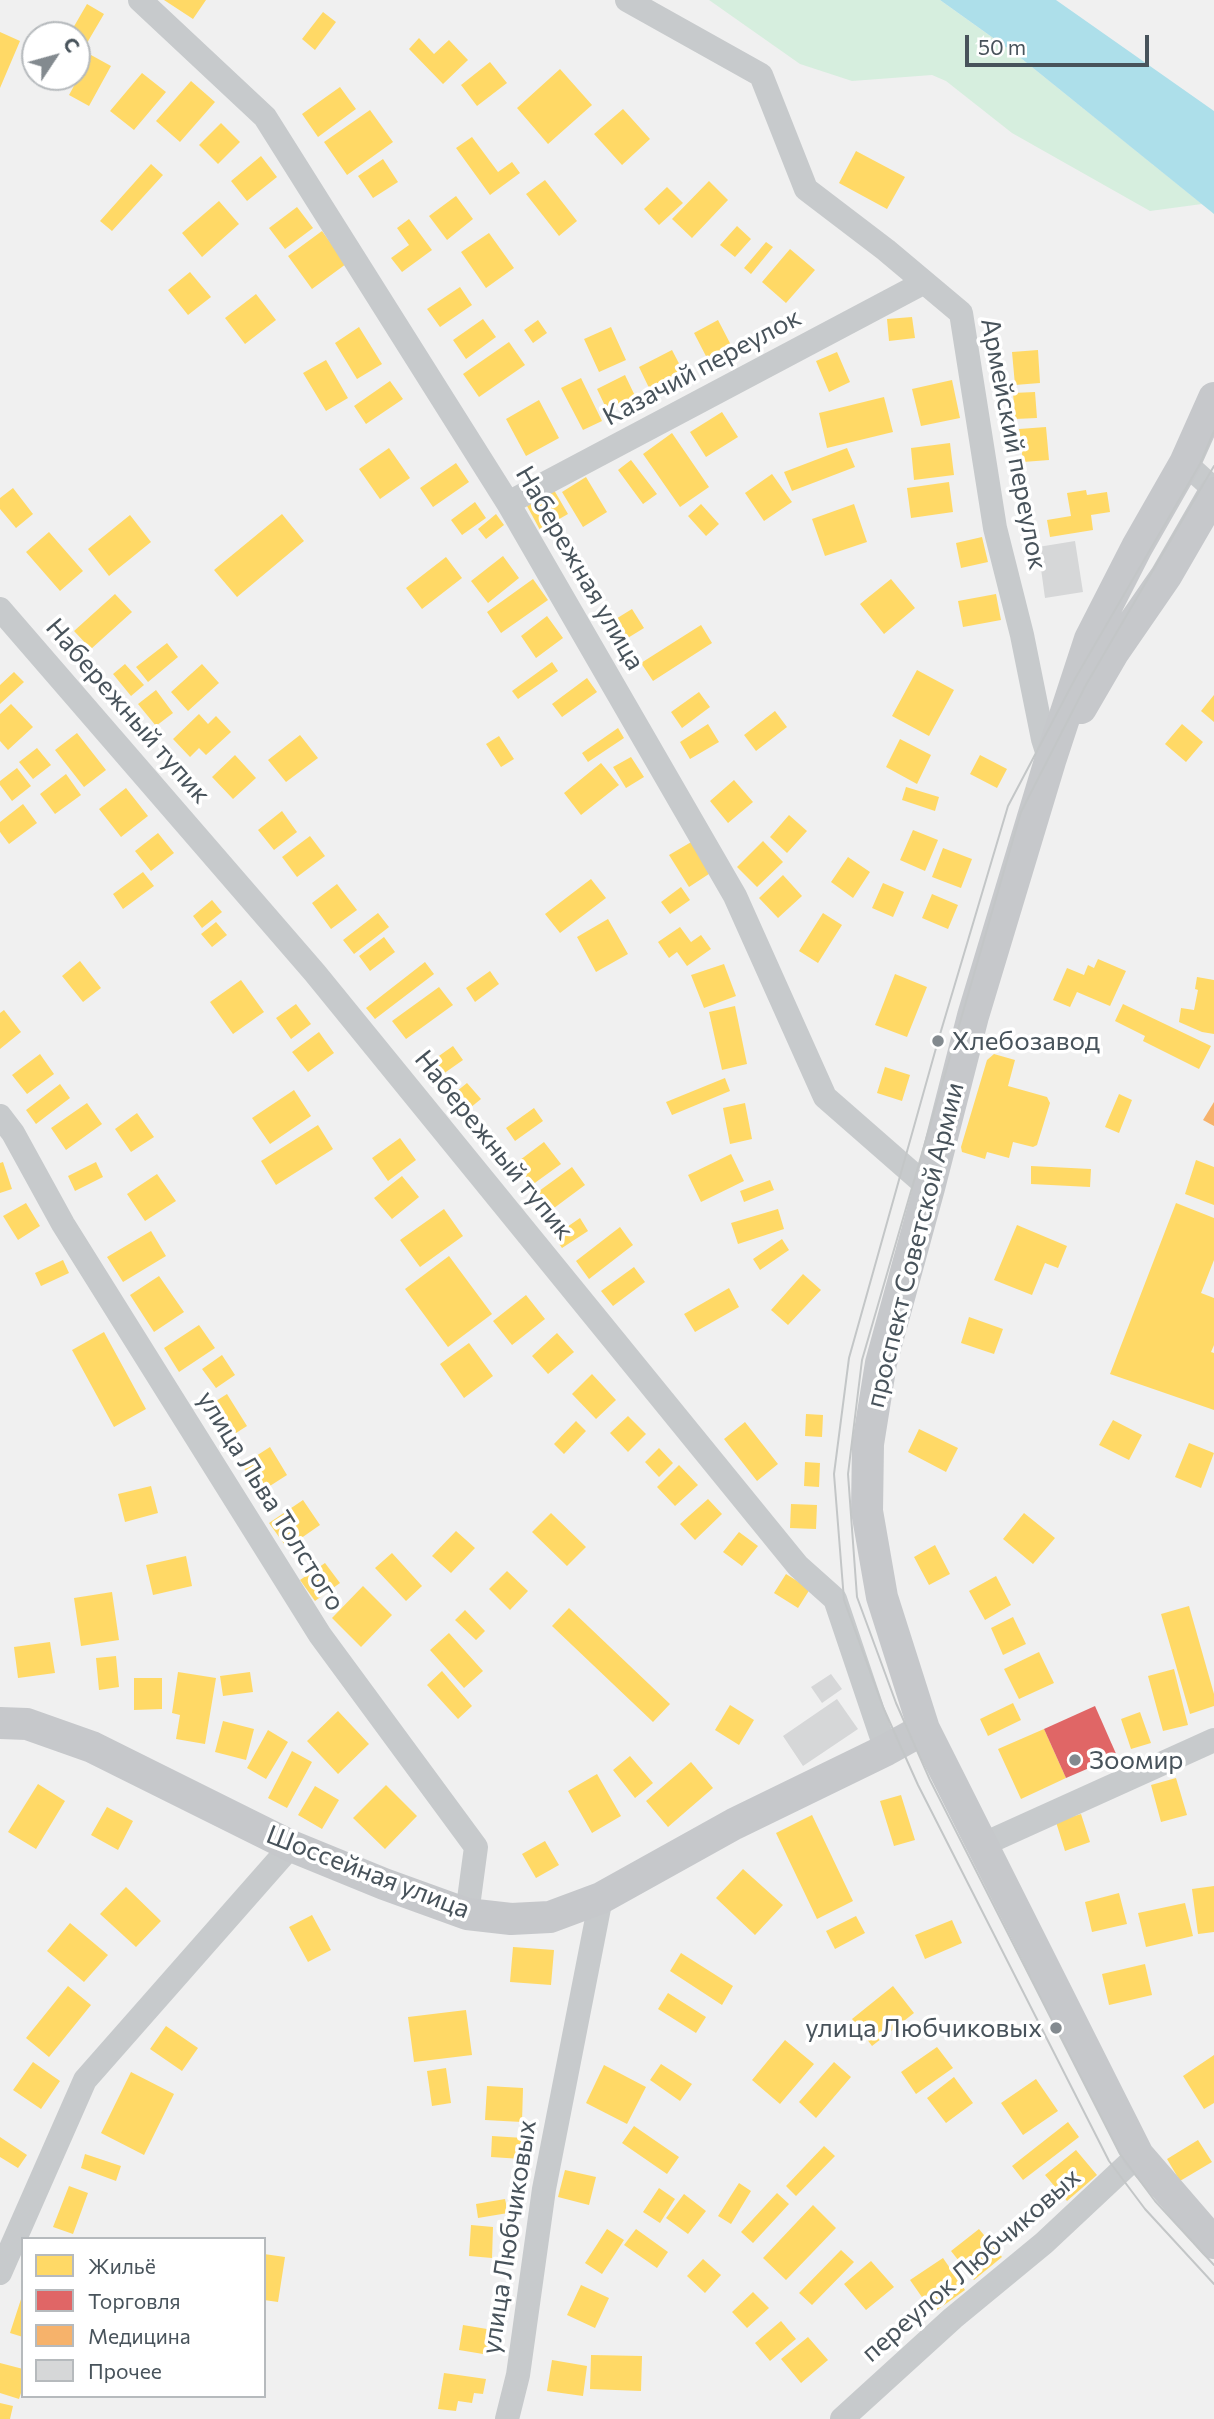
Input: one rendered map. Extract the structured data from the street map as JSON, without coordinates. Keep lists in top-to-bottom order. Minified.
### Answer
{"streets":{"main road":["проспект Советской Армии","Шоссейная улица"],"street":["Казачий переулок","Армейский переулок","Набережная улица","Набережный тупик","улица Льва Толстого","улица Любчиковых","переулок Любчиковых"]},"crossings":[["Казачий переулок","Армейский переулок"],["Казачий переулок","Набережная улица"],["Армейский переулок","проспект Советской Армии"],["Набережная улица","проспект Советской Армии"],["Набережный тупик","Шоссейная улица"],["проспект Советской Армии","Шоссейная улица"],["проспект Советской Армии","переулок Любчиковых"],["улица Льва Толстого","Шоссейная улица"],["Шоссейная улица","улица Любчиковых"]],"places":["Хлебозавод","Зоомир","улица Любчиковых"],"legend":["Жильё","Торговля","Медицина","Прочее"],"scale_bar":"50 m","north":"top right"}
